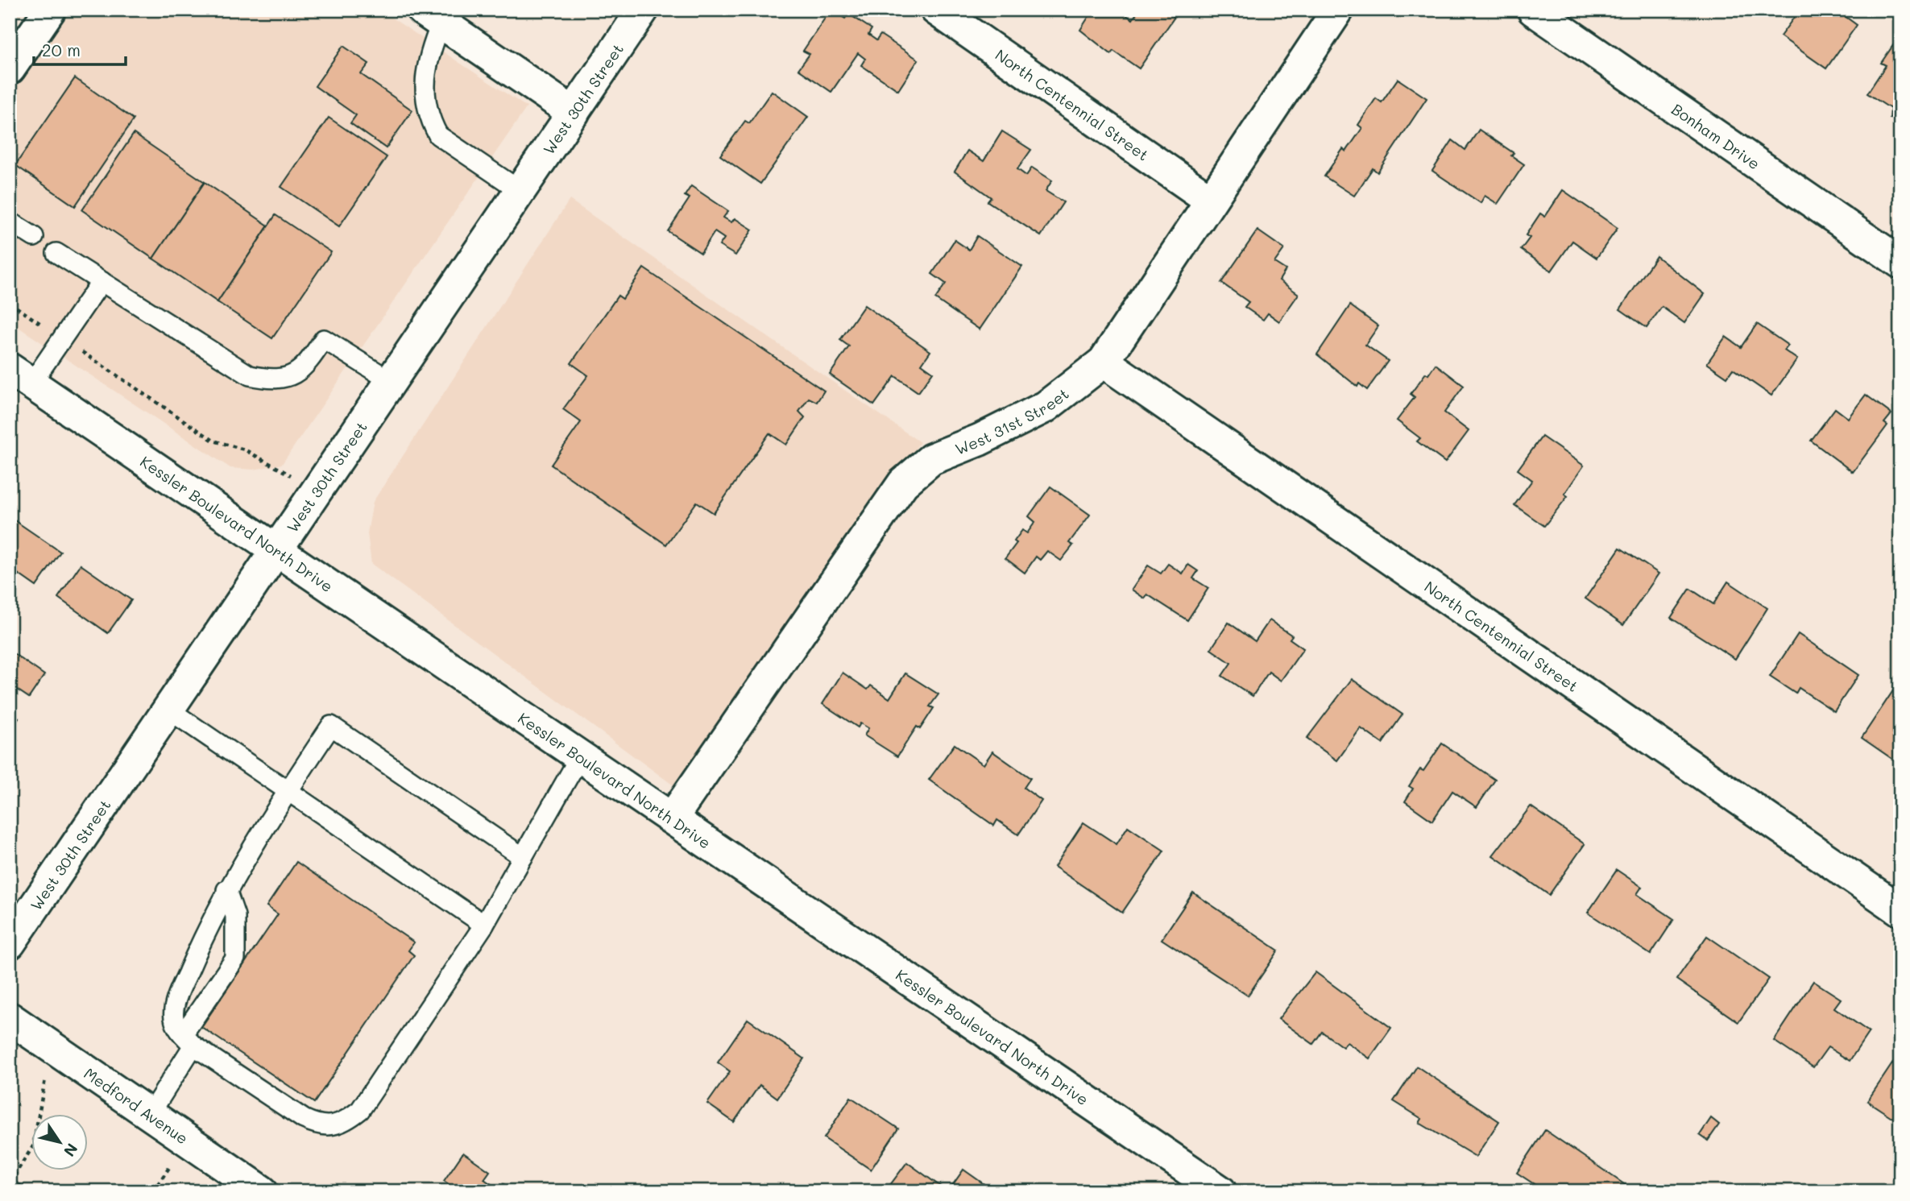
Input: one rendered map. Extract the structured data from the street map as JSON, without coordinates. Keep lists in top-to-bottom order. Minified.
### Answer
{"streets":{"street":["West 30th Street","North Centennial Street","Bonham Drive","West 31st Street","Kessler Boulevard North Drive","Medford Avenue"]},"crossings":[["West 30th Street","Kessler Boulevard North Drive"],["North Centennial Street","West 31st Street"],["West 31st Street","Kessler Boulevard North Drive"]],"scale_bar":"20 m","north":"bottom right"}
